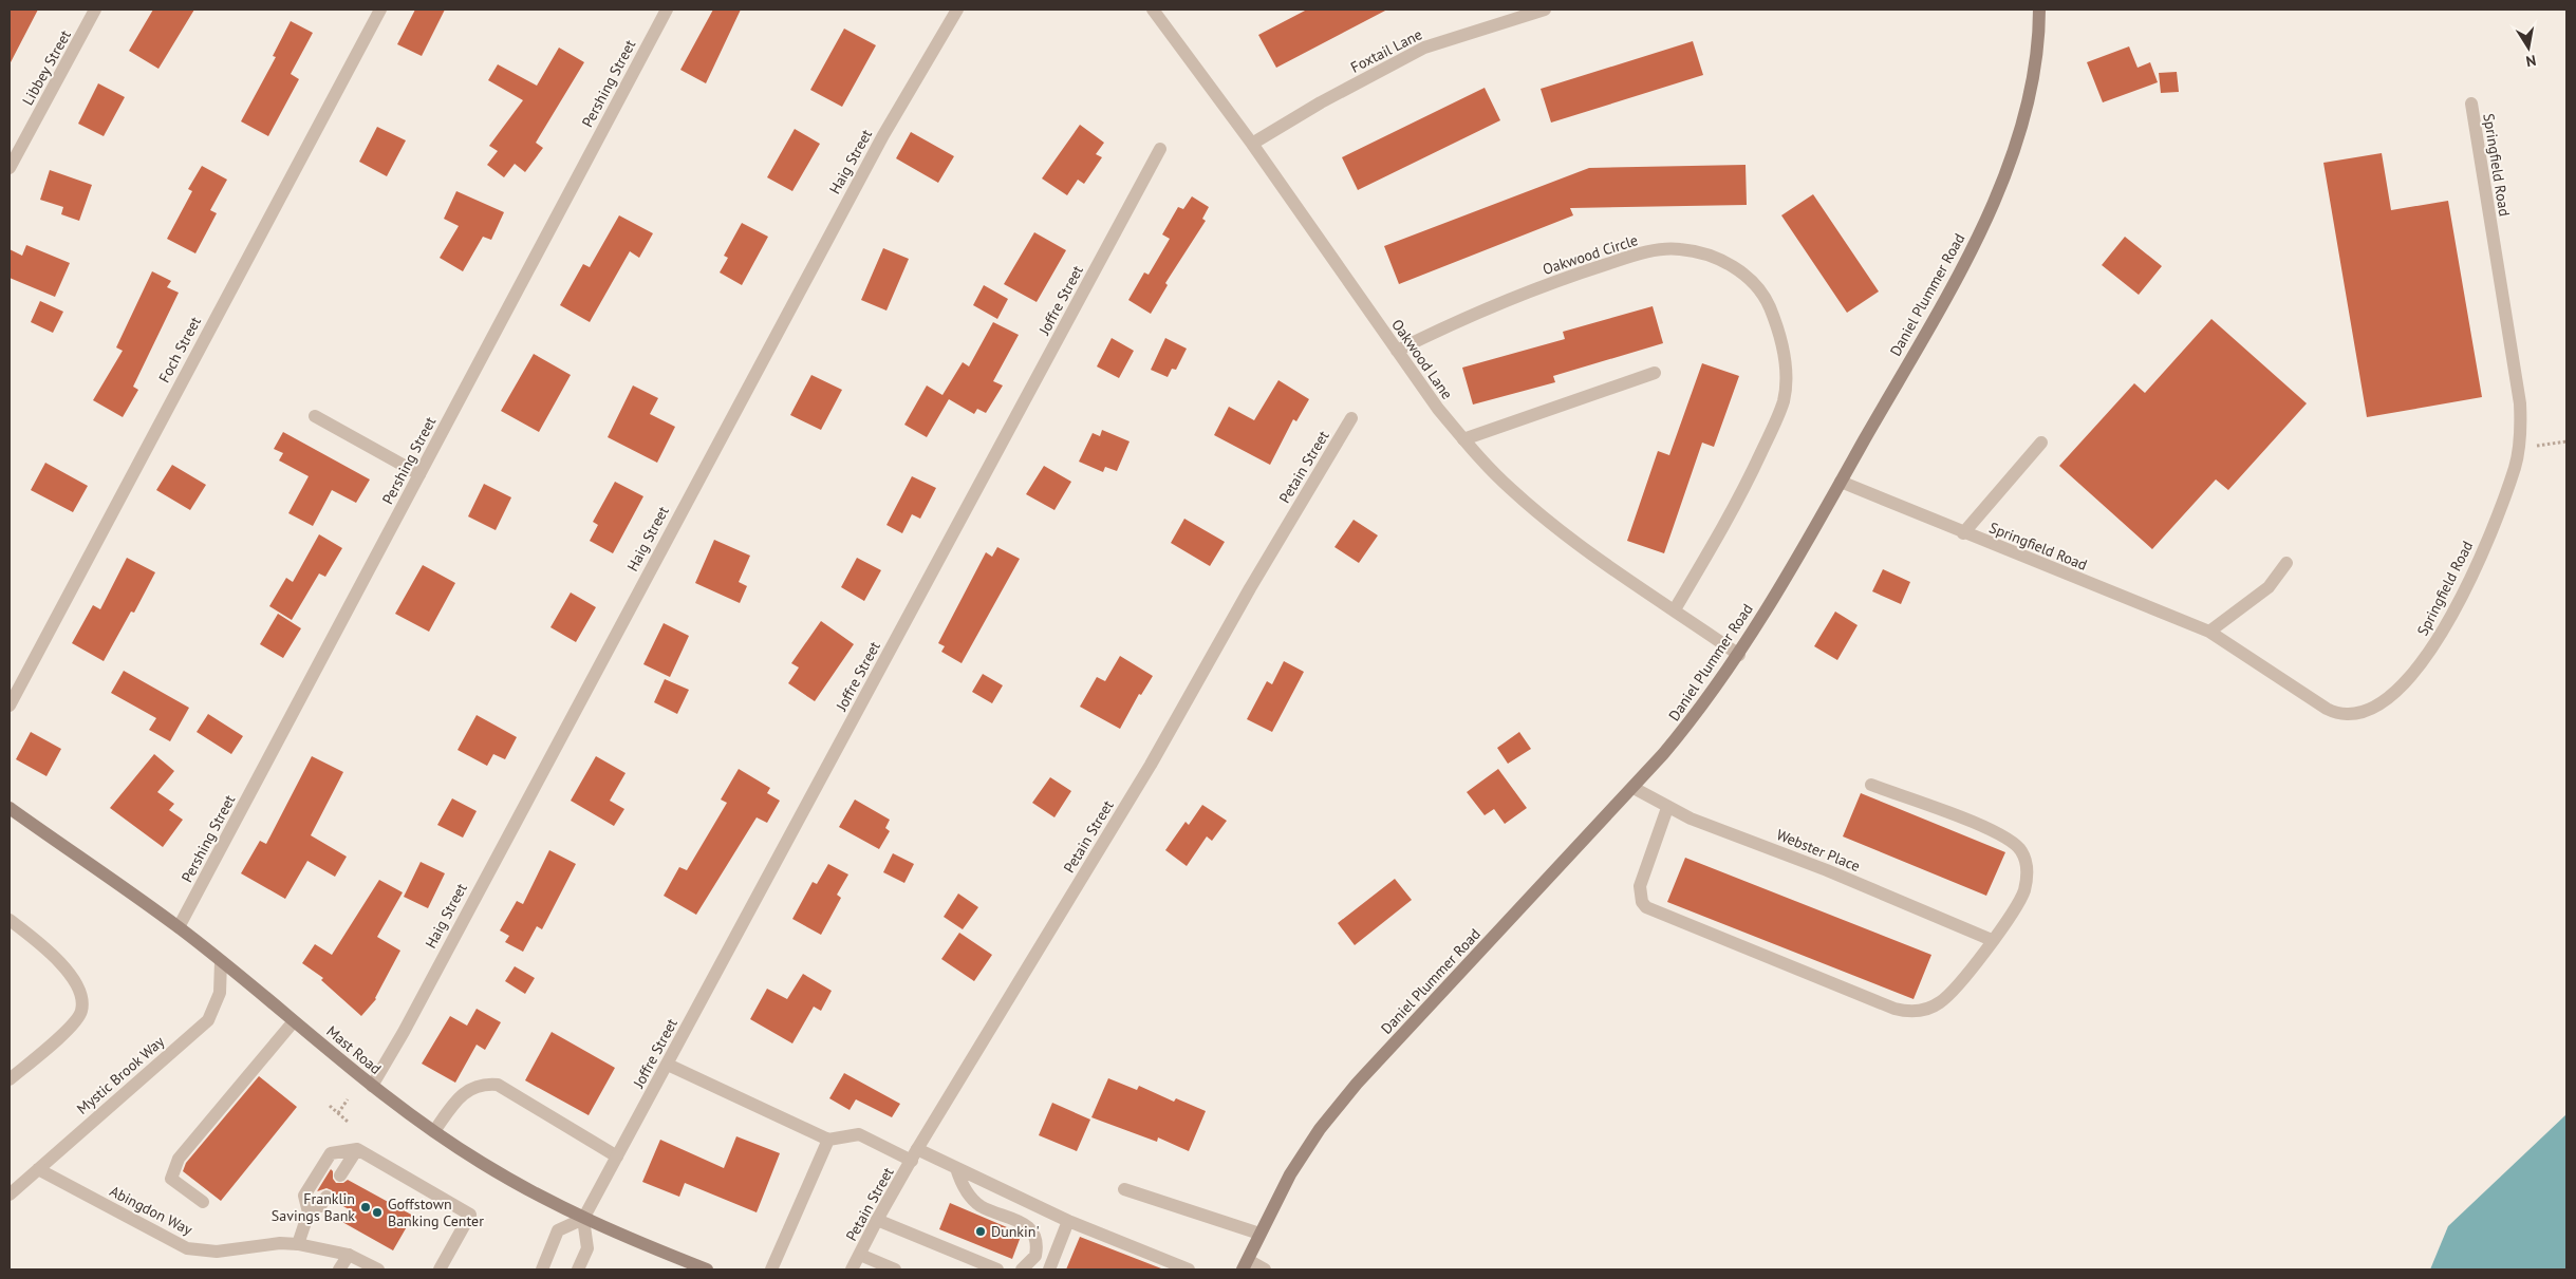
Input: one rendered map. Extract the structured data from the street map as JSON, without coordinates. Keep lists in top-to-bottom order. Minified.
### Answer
{"streets":{"street":["Foxtail Lane","Libbey Street","Pershing Street","Haig Street","Springfield Road","Oakwood Circle","Daniel Plummer Road","Joffre Street","Foch Street","Oakwood Lane","Petain Street","Webster Place","Mast Road","Mystic Brook Way","Abingdon Way"]},"crossings":[["Foxtail Lane","Oakwood Lane"],["Pershing Street","Mast Road"],["Haig Street","Mast Road"],["Springfield Road","Daniel Plummer Road"],["Oakwood Circle","Oakwood Lane"],["Daniel Plummer Road","Oakwood Lane"],["Daniel Plummer Road","Webster Place"],["Joffre Street","Mast Road"],["Mast Road","Mystic Brook Way"],["Mystic Brook Way","Abingdon Way"]],"places":["Franklin Savings Bank","Goffstown Banking Center","Dunkin'"],"north":"bottom"}
